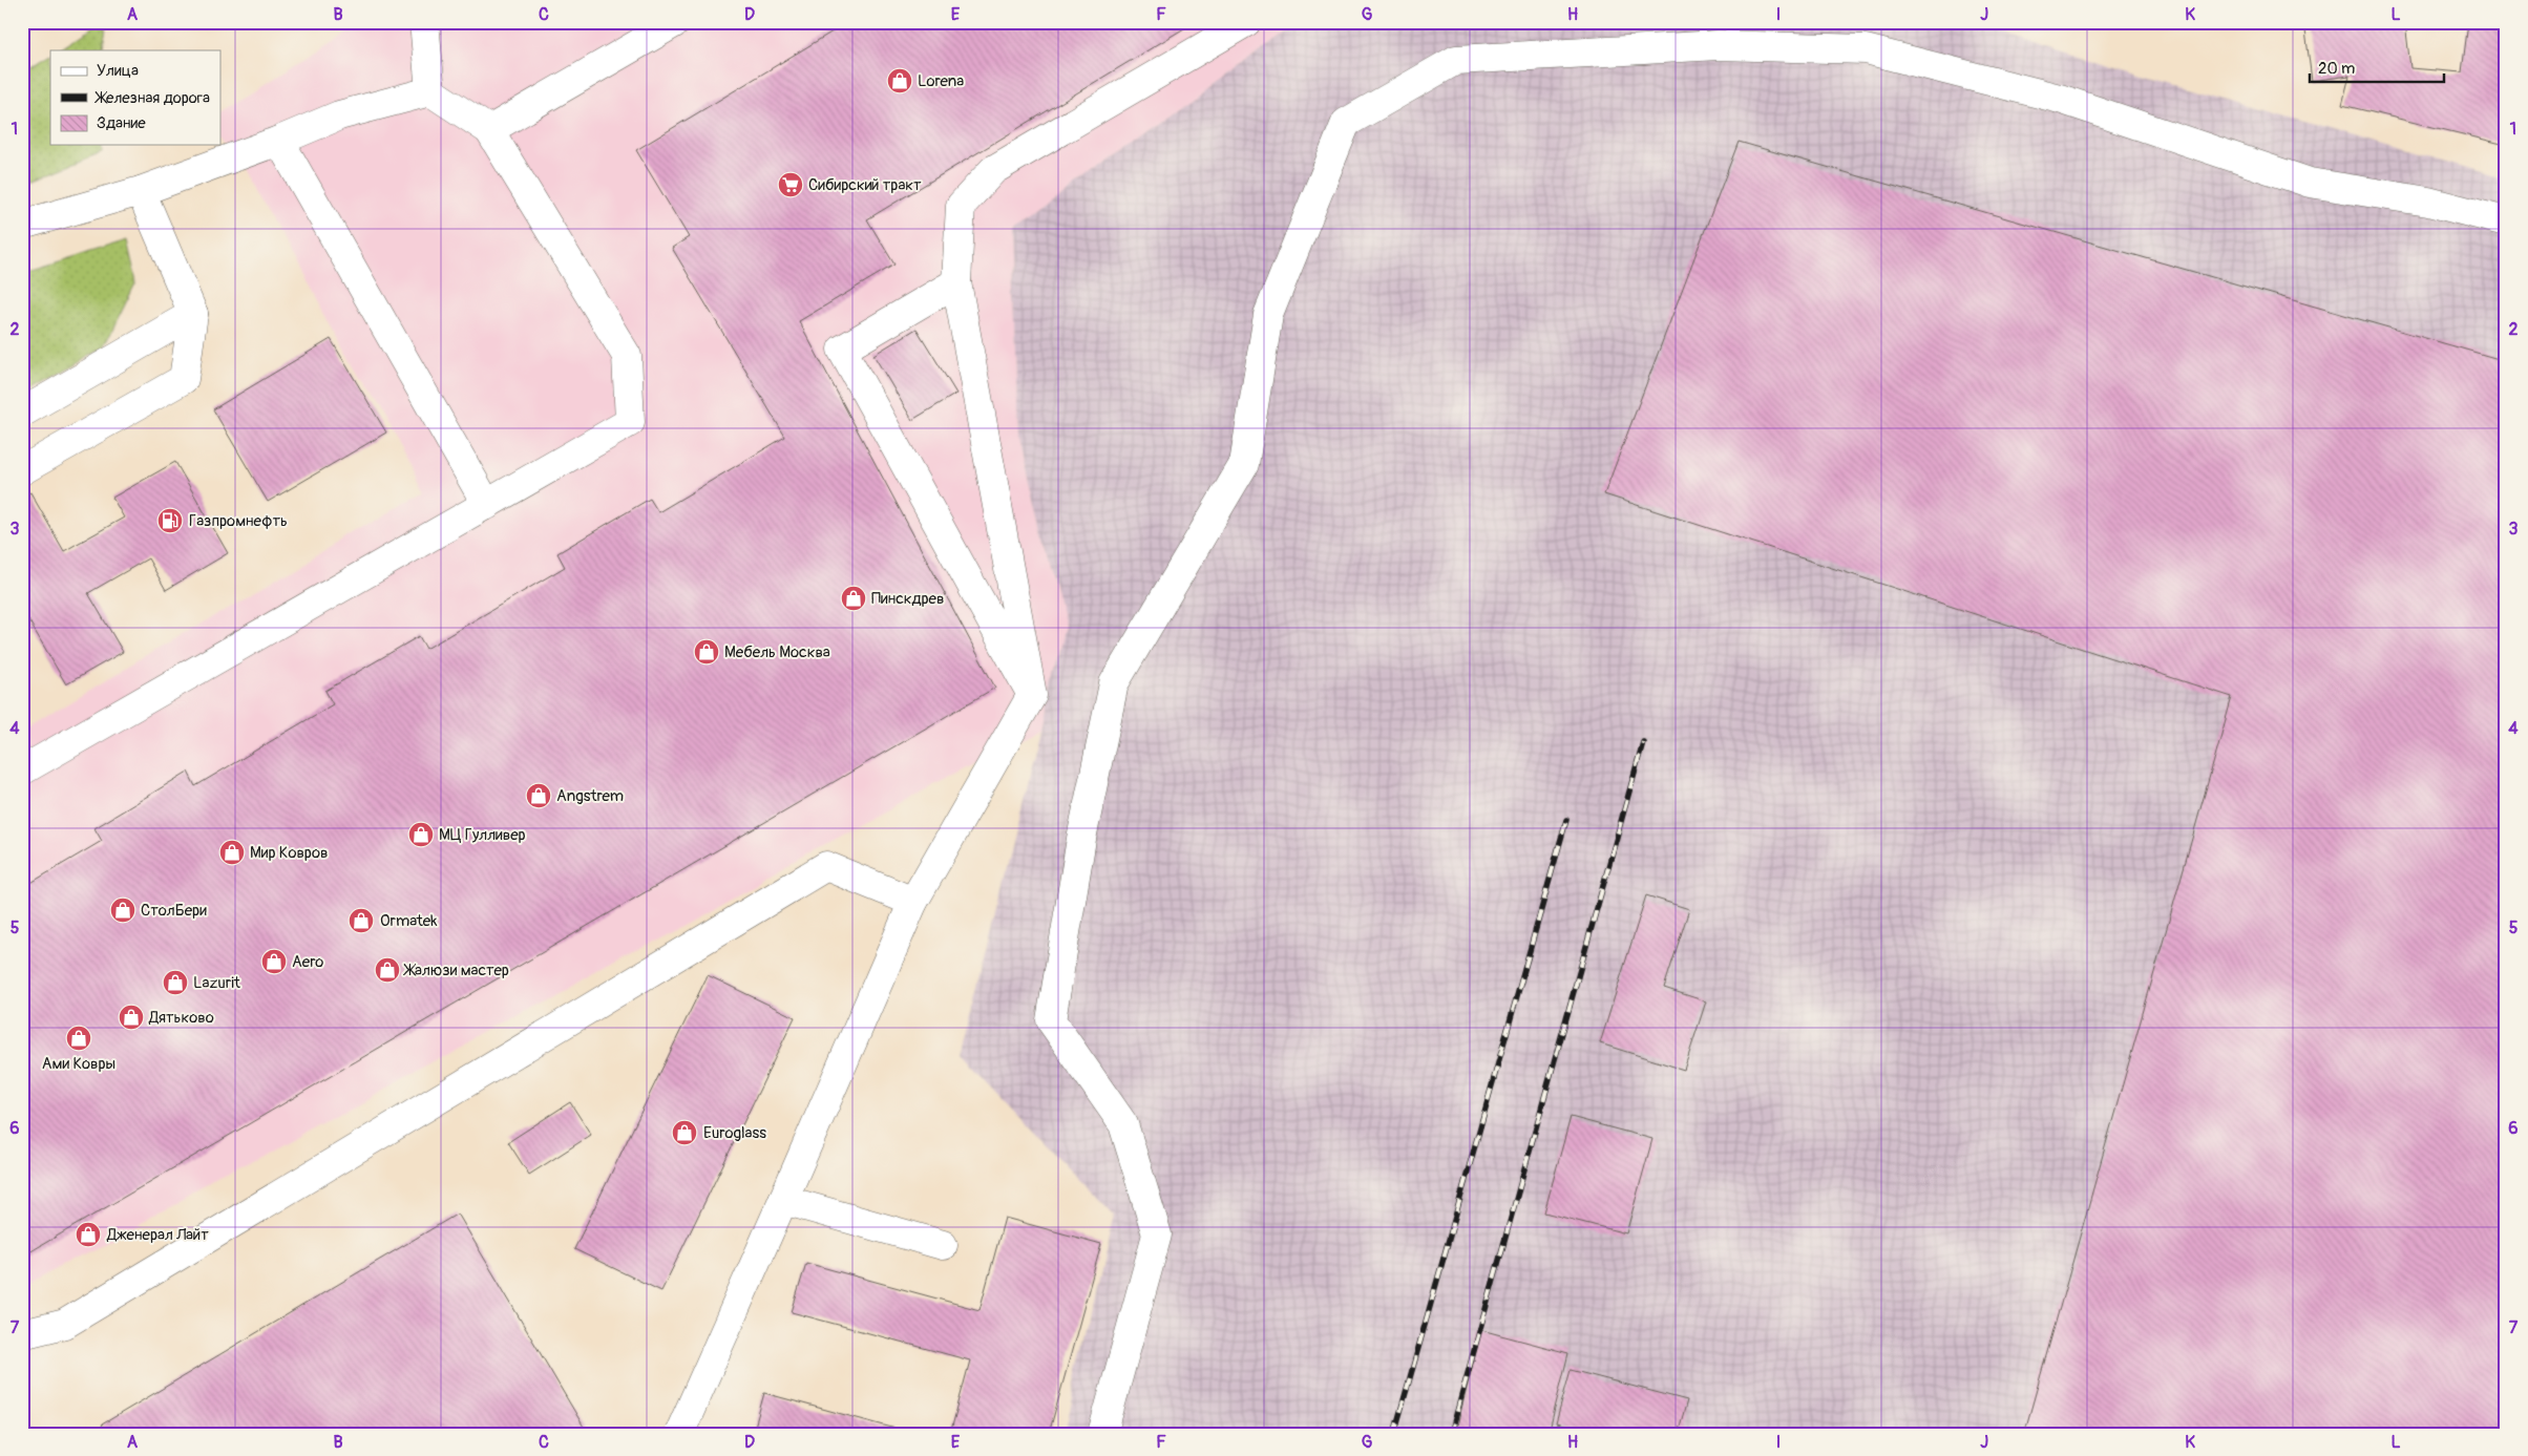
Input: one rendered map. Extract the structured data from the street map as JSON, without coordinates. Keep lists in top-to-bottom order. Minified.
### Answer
{"places":{"shop":["Lorena","Пинскдрев","Мебель Москва","Angstrem","МЦ Гулливер","Мир Ковров","СтолБери","Ormatek","Aero","Жалюзи мастер","Lazurit","Дятьково","Ами Ковры","Euroglass","Дженерал Лайт"],"supermarket":["Сибирский тракт"],"fuel station":["Газпромнефть"]},"legend":["Улица","Железная дорога","Здание"],"scale_bar":"20 m","grid":{"columns":["A","B","C","D","E","F","G","H","I","J","K","L"],"rows":["1","2","3","4","5","6","7"]}}
